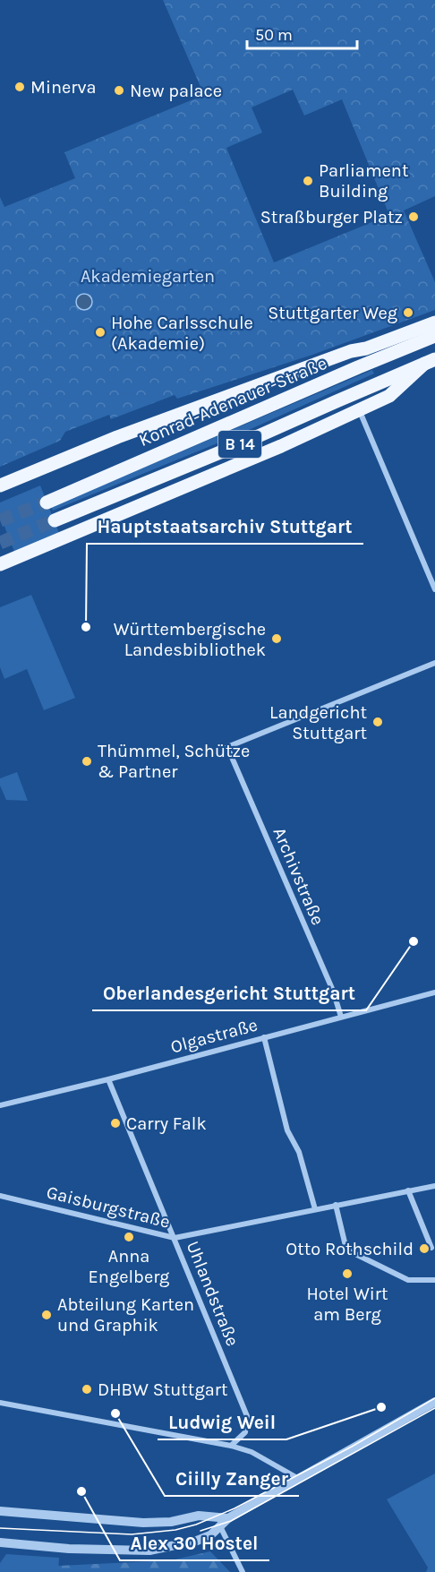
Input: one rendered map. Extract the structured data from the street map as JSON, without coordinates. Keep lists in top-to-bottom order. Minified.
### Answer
{"streets":{"main road":["Konrad-Adenauer-Straße","B 14"],"street":["Archivstraße","Olgastraße","Gaisburgstraße","Uhlandstraße"]},"crossings":[["Archivstraße","Olgastraße"],["Olgastraße","Uhlandstraße"],["Gaisburgstraße","Uhlandstraße"]],"parks":["Akademiegarten"],"places":["Minerva","New palace","Parliament Building","Straßburger Platz","Stuttgarter Weg","Hohe Carlsschule (Akademie)","Hauptstaatsarchiv Stuttgart","Württembergische Landesbibliothek","Landgericht Stuttgart","Thümmel, Schütze & Partner","Oberlandesgericht Stuttgart","Carry Falk","Anna Engelberg","Otto Rothschild","Hotel Wirt am Berg","Abteilung Karten und Graphik","DHBW Stuttgart","Ludwig Weil","Ciilly Zanger","Alex 30 Hostel"],"scale_bar":"50 m"}
